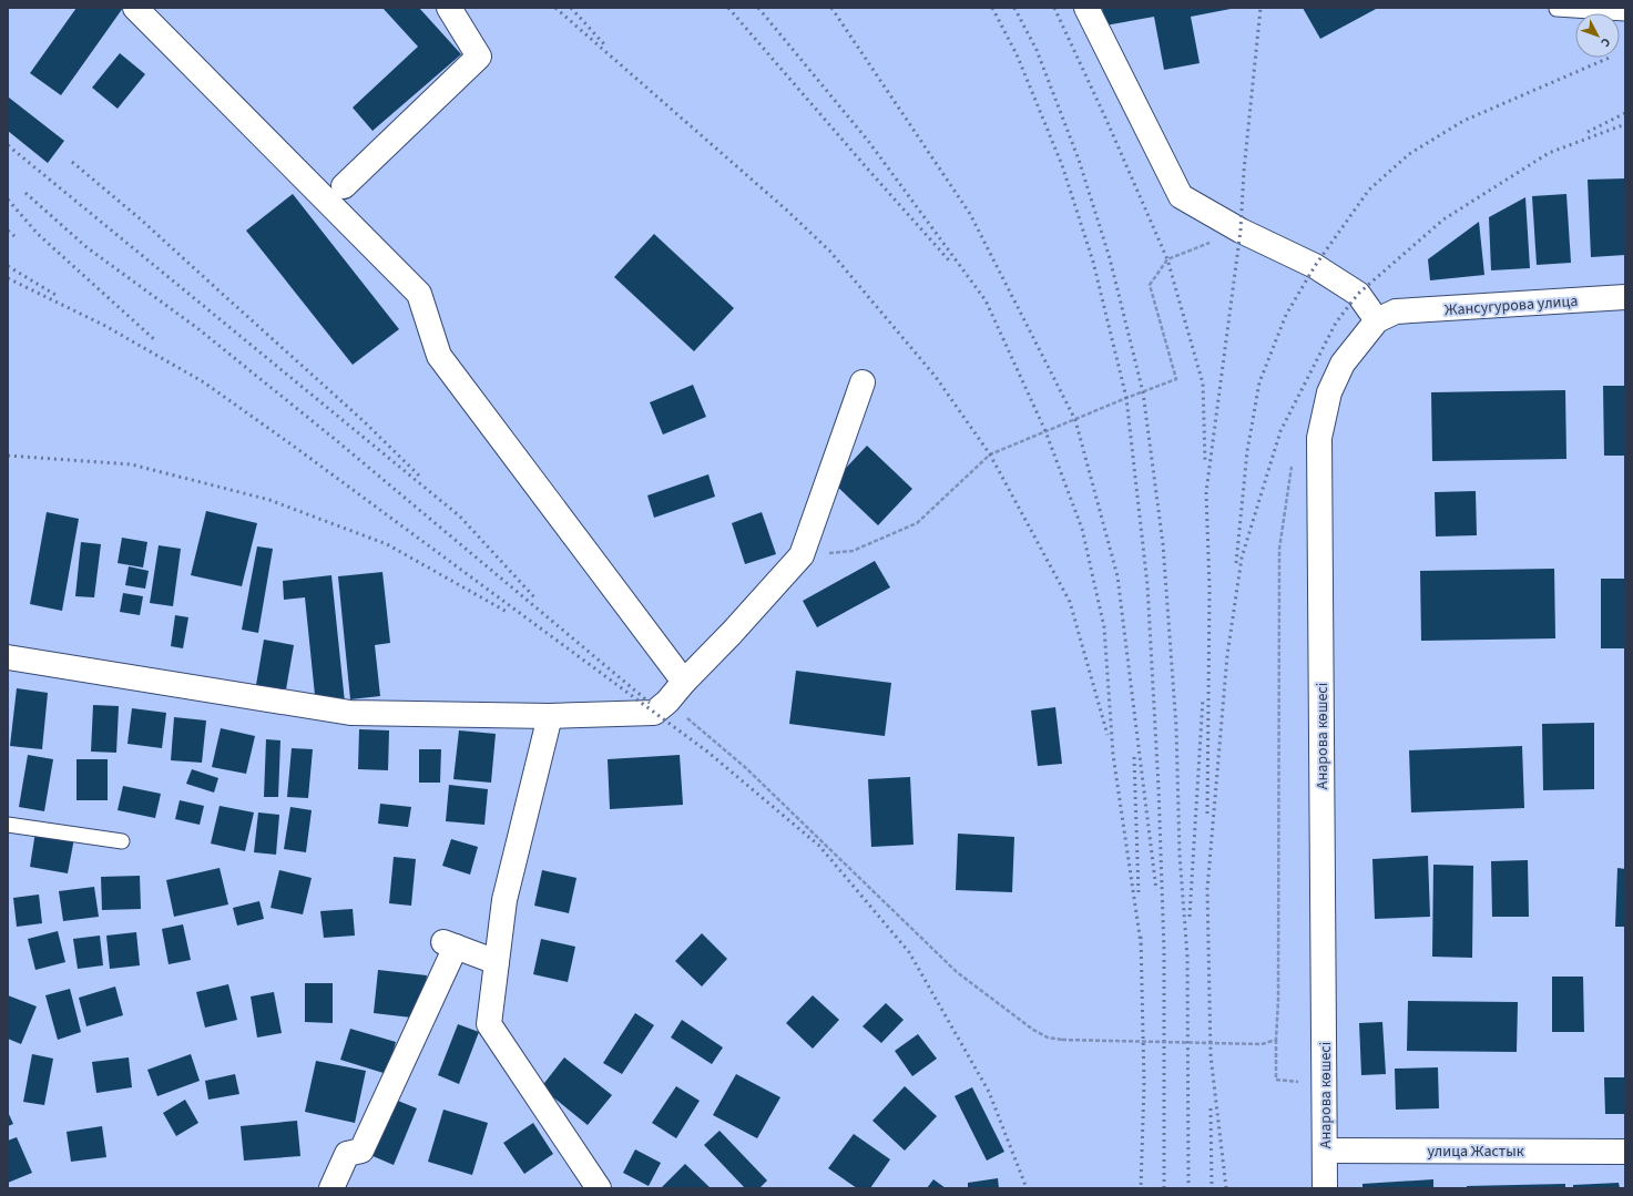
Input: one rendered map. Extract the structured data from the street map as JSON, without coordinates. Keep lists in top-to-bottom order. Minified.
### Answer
{"streets":{"street":["Жансугурова улица","Анарова көшесі","улица Жастык"]},"crossings":[["Жансугурова улица","Анарова көшесі"],["Анарова көшесі","улица Жастык"]],"north":"bottom right"}
